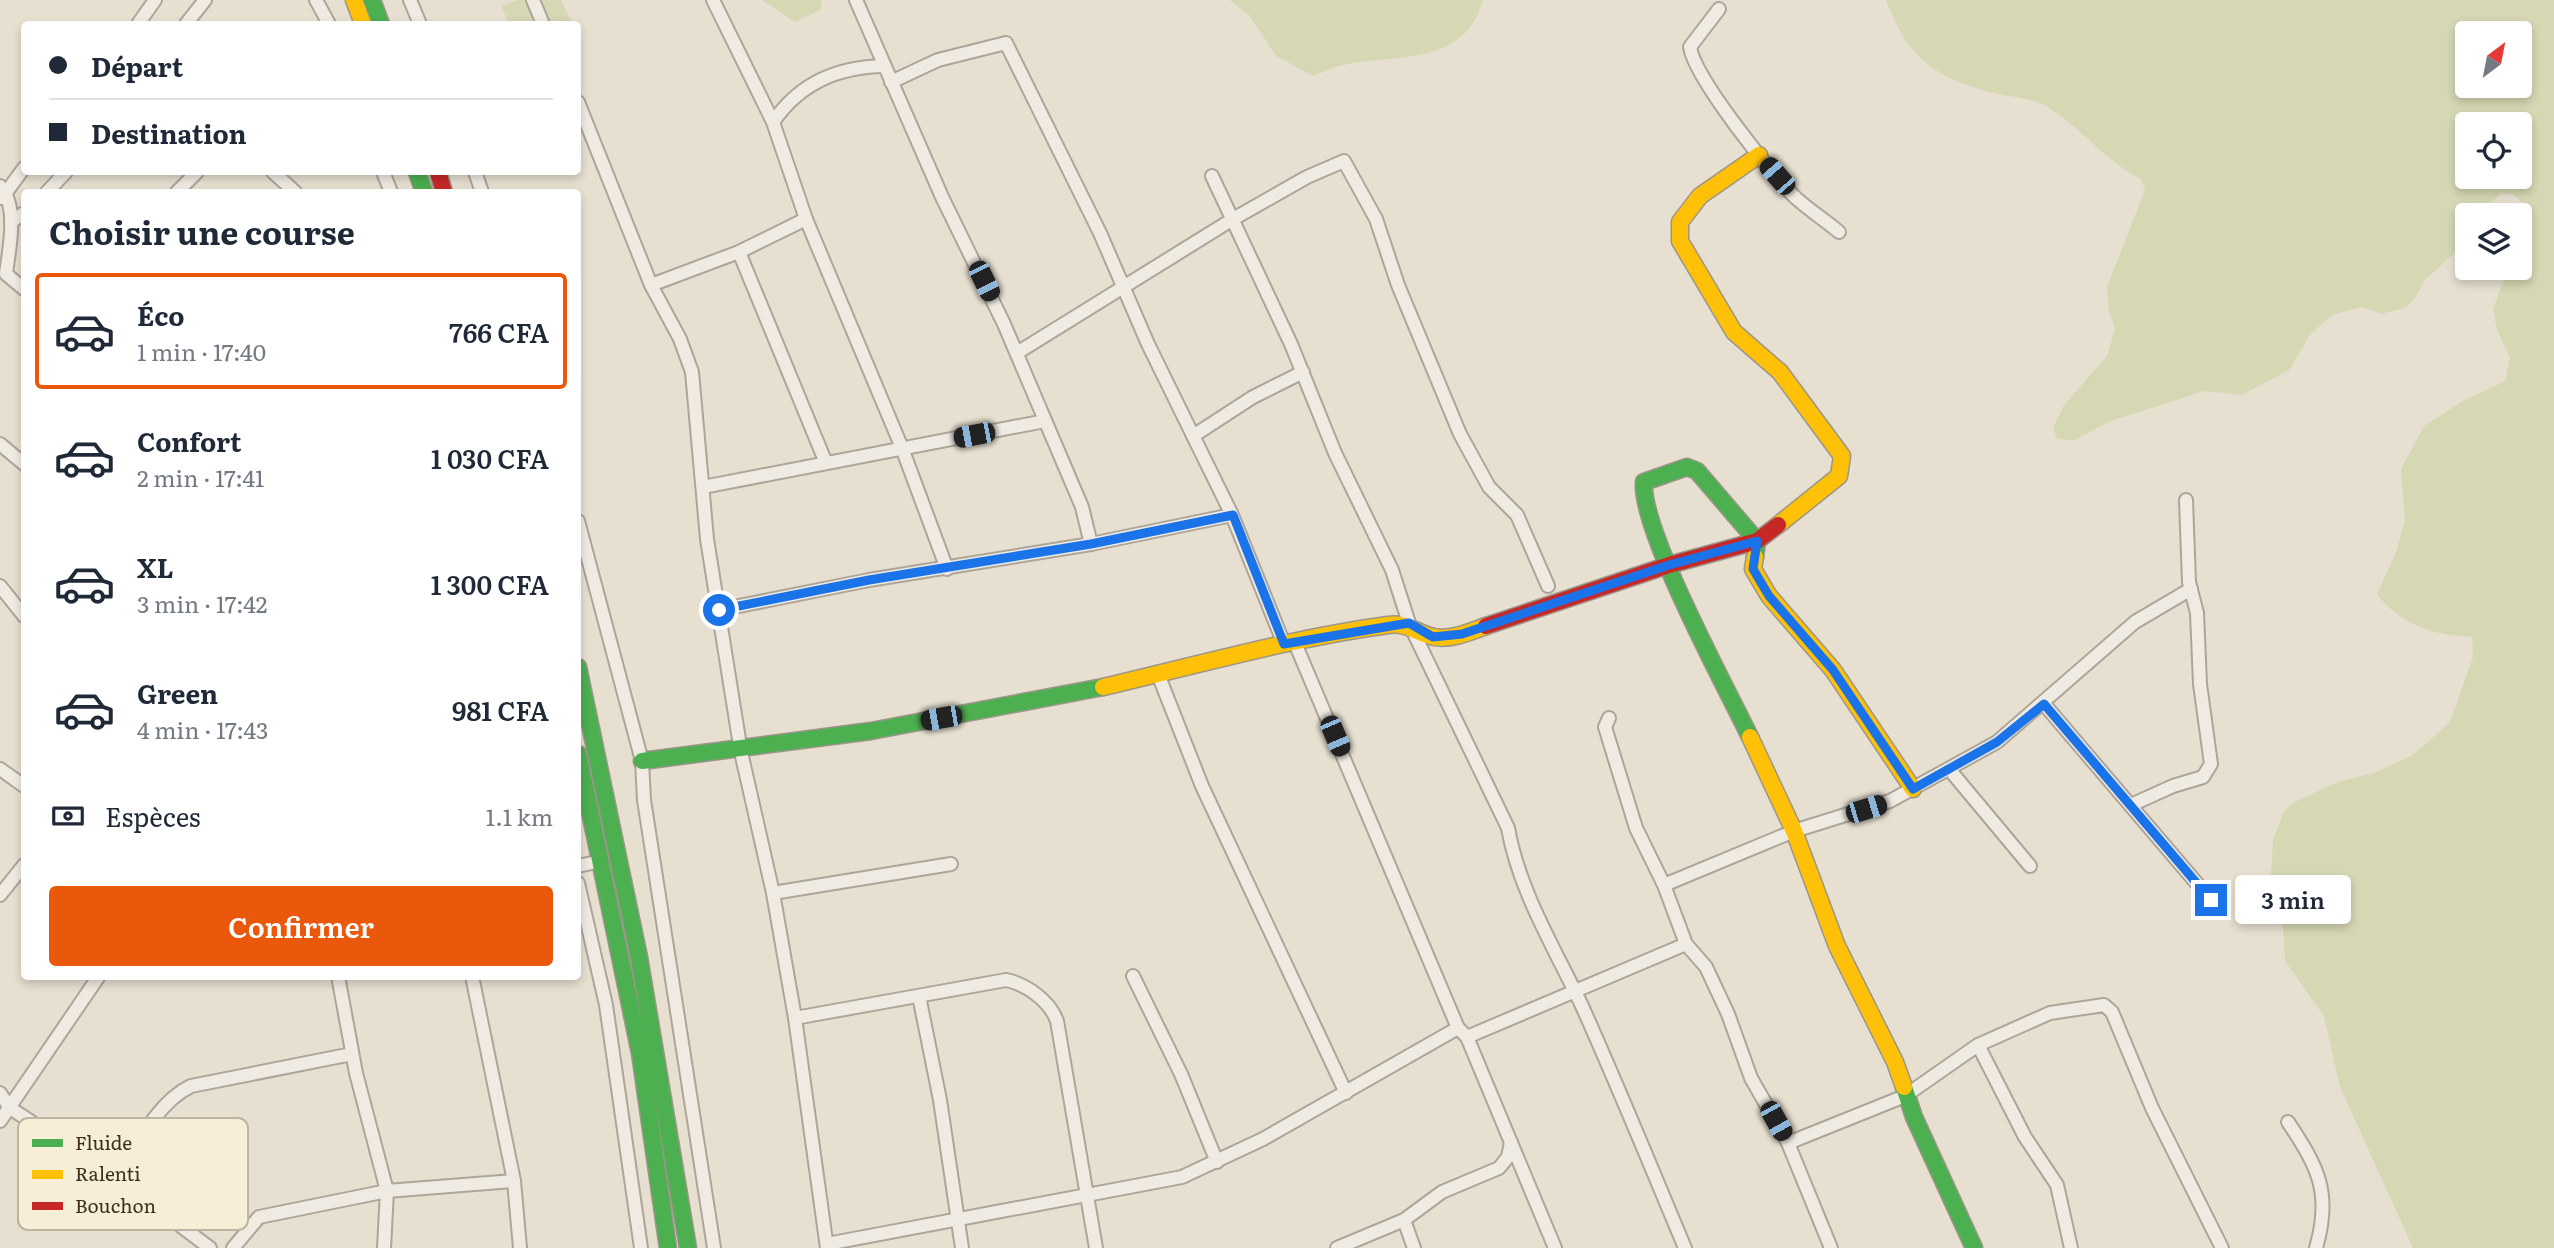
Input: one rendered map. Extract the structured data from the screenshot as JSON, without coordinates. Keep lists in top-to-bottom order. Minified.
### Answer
{"legend":["Fluide","Ralenti","Bouchon"],"north":"top right","page":{"banner":["Départ","Destination"],"heading":"Choisir une course","list":[{"name":"Éco","note":"1 min · 17:40","value":"766 CFA"},{"name":"Confort","note":"2 min · 17:41","value":"1 030 CFA"},{"name":"XL","note":"3 min · 17:42","value":"1 300 CFA"},{"name":"Green","note":"4 min · 17:43","value":"981 CFA"}],"pay":["Espèces","1.1 km"],"buttons":"Confirmer","bubble":"3 min"}}
